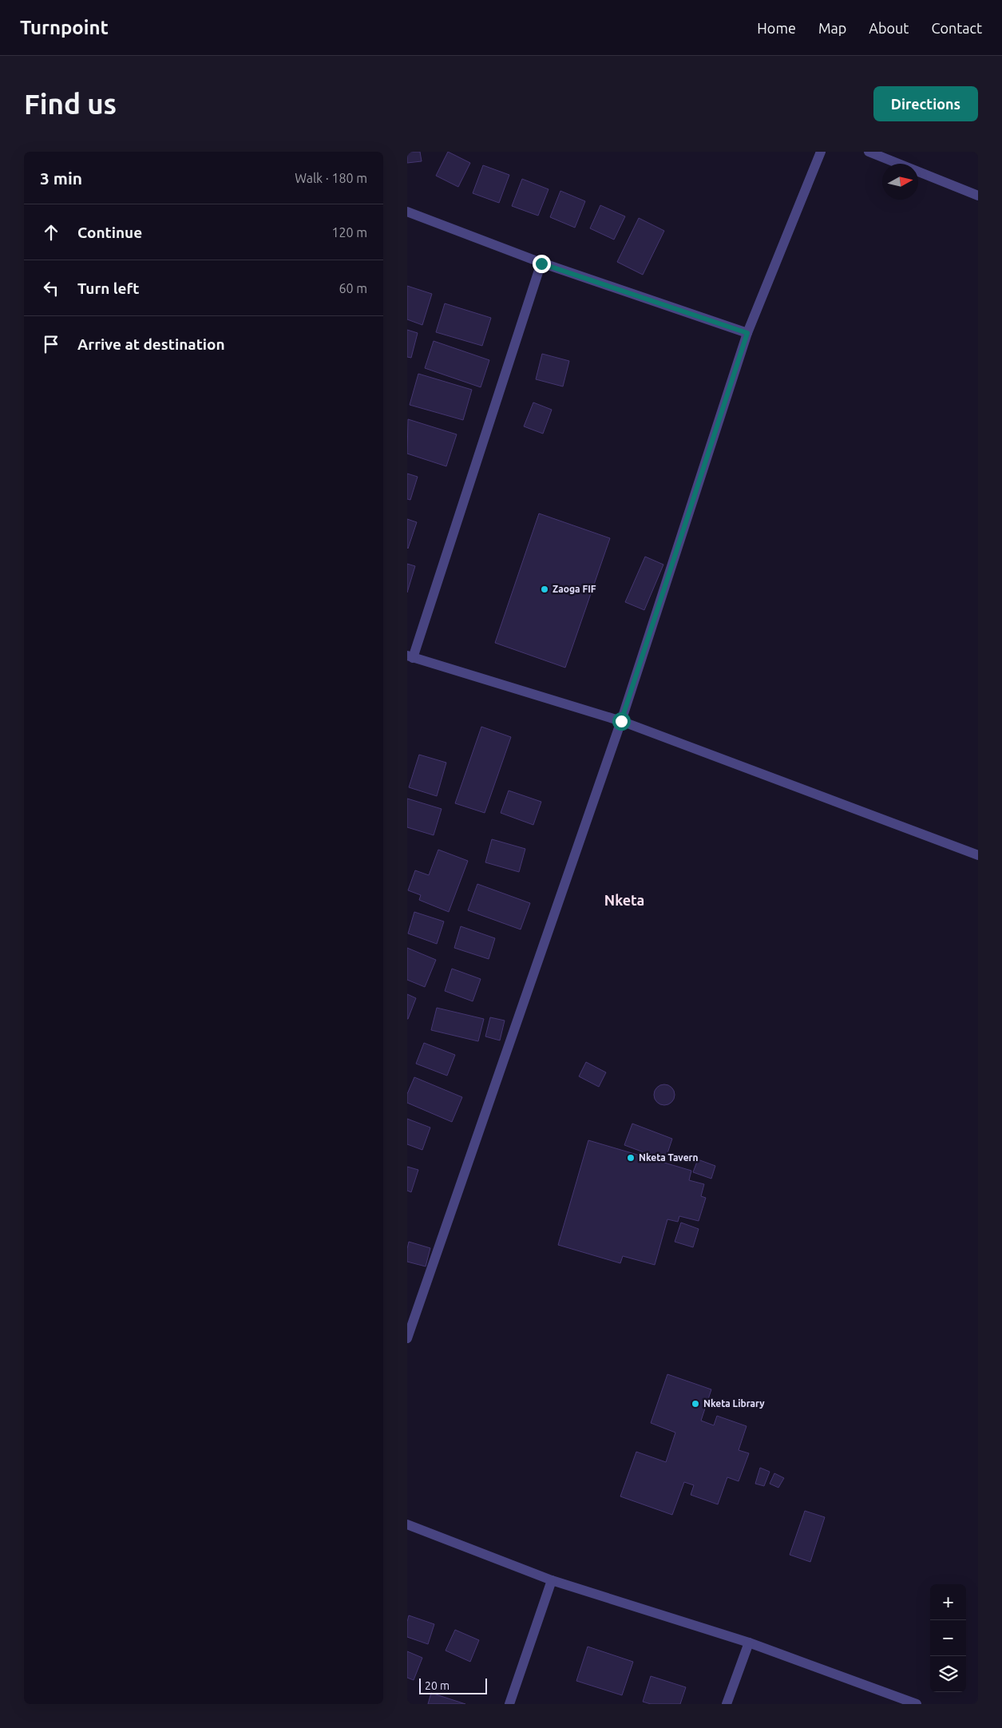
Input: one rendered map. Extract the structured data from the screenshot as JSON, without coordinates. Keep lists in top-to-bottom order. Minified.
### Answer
{"districts":["Nketa"],"places":["Zaoga FIF","Nketa Tavern","Nketa Library"],"scale_bar":"20 m","north":"right","page":{"header":"Turnpoint","nav":["Home","Map","About","Contact"],"buttons":"Directions","title":"Find us","heading":["3 min","Walk · 180 m"],"list":[["Continue","120 m"],["Turn left","60 m"],"Arrive at destination"],"map_buttons":["+","−"],"scale":"20 m"}}
